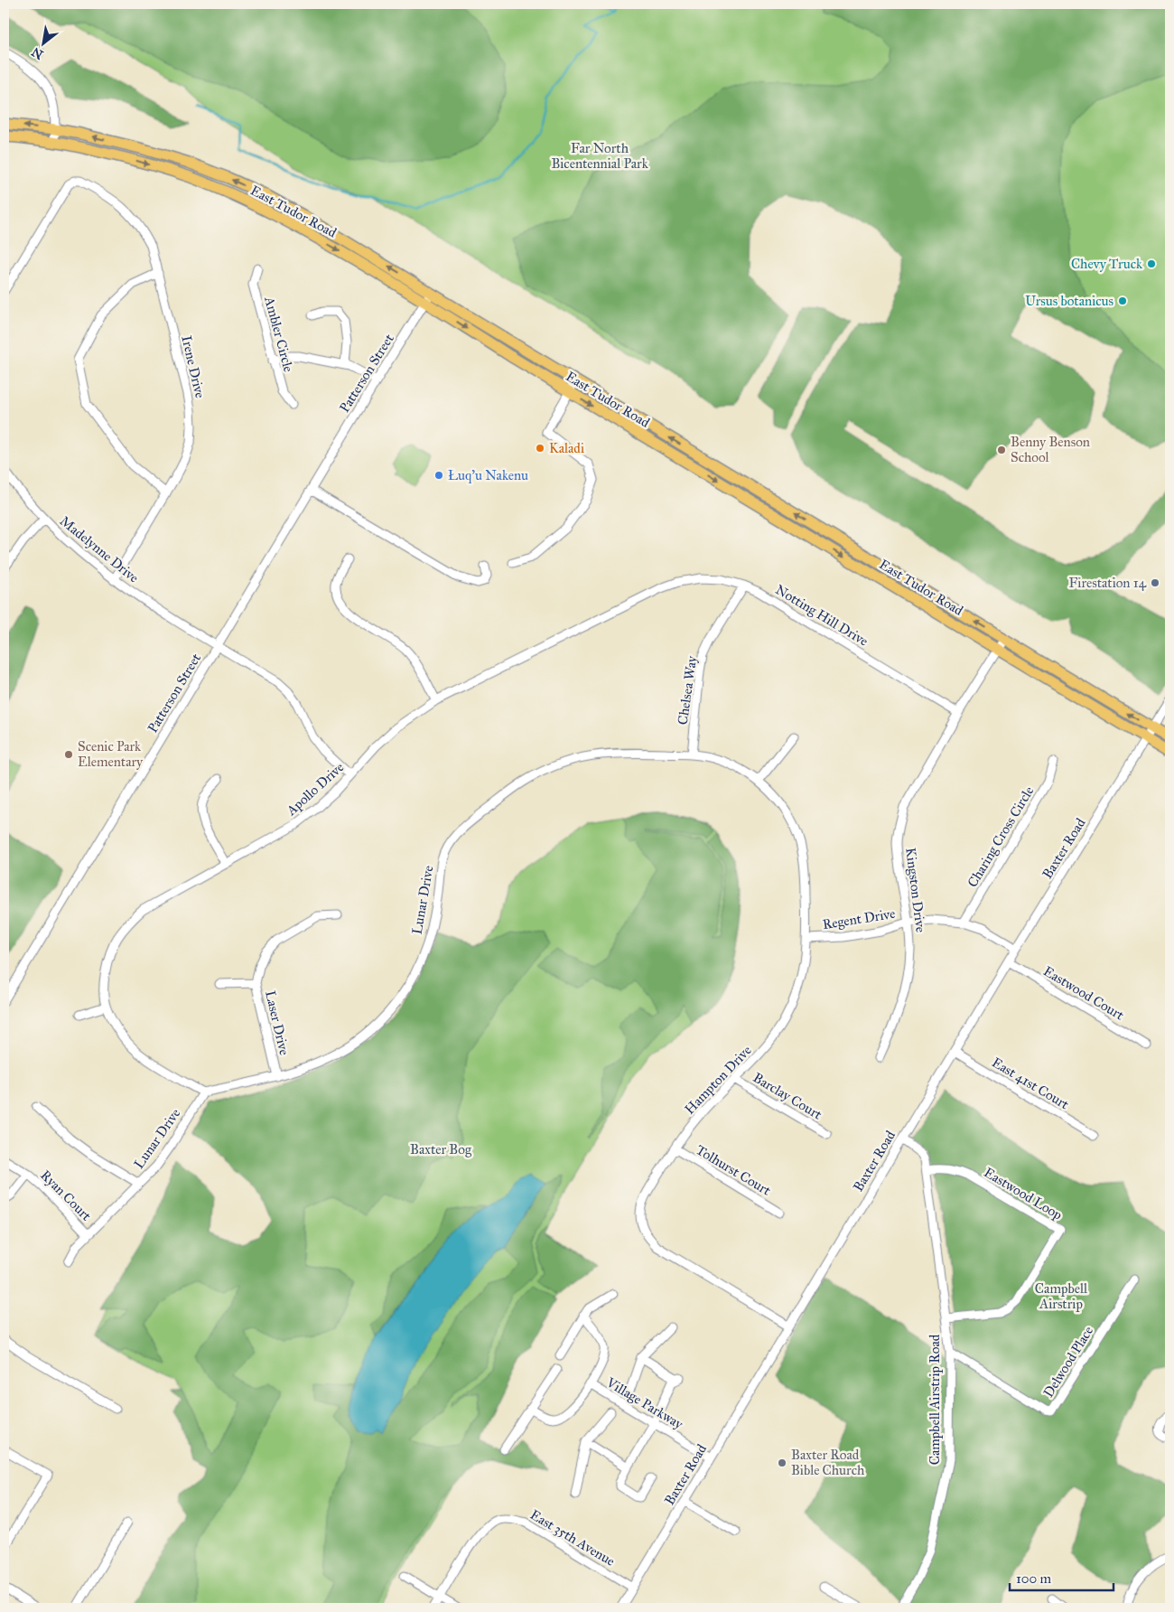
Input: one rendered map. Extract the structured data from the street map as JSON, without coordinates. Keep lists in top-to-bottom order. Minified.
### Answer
{"streets":{"main road":["East Tudor Road"],"street":["Ambler Circle","Irene Drive","Patterson Street","Madelynne Drive","Notting Hill Drive","Chelsea Way","Apollo Drive","Charing Cross Circle","Baxter Road","Kingston Drive","Lunar Drive","Regent Drive","Eastwood Court","Laser Drive","Hampton Drive","East 41st Court","Barclay Court","Tolhurst Court","Eastwood Loop","Ryan Court","Delwood Place","Campbell Airstrip Road","Village Parkway","East 35th Avenue"]},"crossings":[["East Tudor Road","Patterson Street"],["East Tudor Road","Baxter Road"],["East Tudor Road","Kingston Drive"],["Irene Drive","Madelynne Drive"],["Patterson Street","Madelynne Drive"],["Madelynne Drive","Apollo Drive"],["Notting Hill Drive","Chelsea Way"],["Notting Hill Drive","Apollo Drive"],["Notting Hill Drive","Kingston Drive"],["Chelsea Way","Lunar Drive"],["Apollo Drive","Lunar Drive"],["Charing Cross Circle","Regent Drive"],["Baxter Road","Regent Drive"],["Baxter Road","Eastwood Court"],["Baxter Road","Hampton Drive"],["Baxter Road","East 41st Court"],["Baxter Road","Campbell Airstrip Road"],["Baxter Road","Village Parkway"],["Baxter Road","East 35th Avenue"],["Kingston Drive","Regent Drive"],["Lunar Drive","Laser Drive"],["Lunar Drive","Hampton Drive"],["Lunar Drive","Ryan Court"],["Regent Drive","Hampton Drive"],["Hampton Drive","Barclay Court"],["Hampton Drive","Tolhurst Court"],["Eastwood Loop","Campbell Airstrip Road"],["Delwood Place","Campbell Airstrip Road"]],"parks":["Far North Bicentennial Park","Baxter Bog","Campbell Airstrip"],"places":["Chevy Truck","Ursus botanicus","Kaladi","Benny Benson School","Łuq’u Nakenu","Firestation 14","Scenic Park Elementary","Baxter Road Bible Church"],"scale_bar":"100 m","north":"bottom left"}
